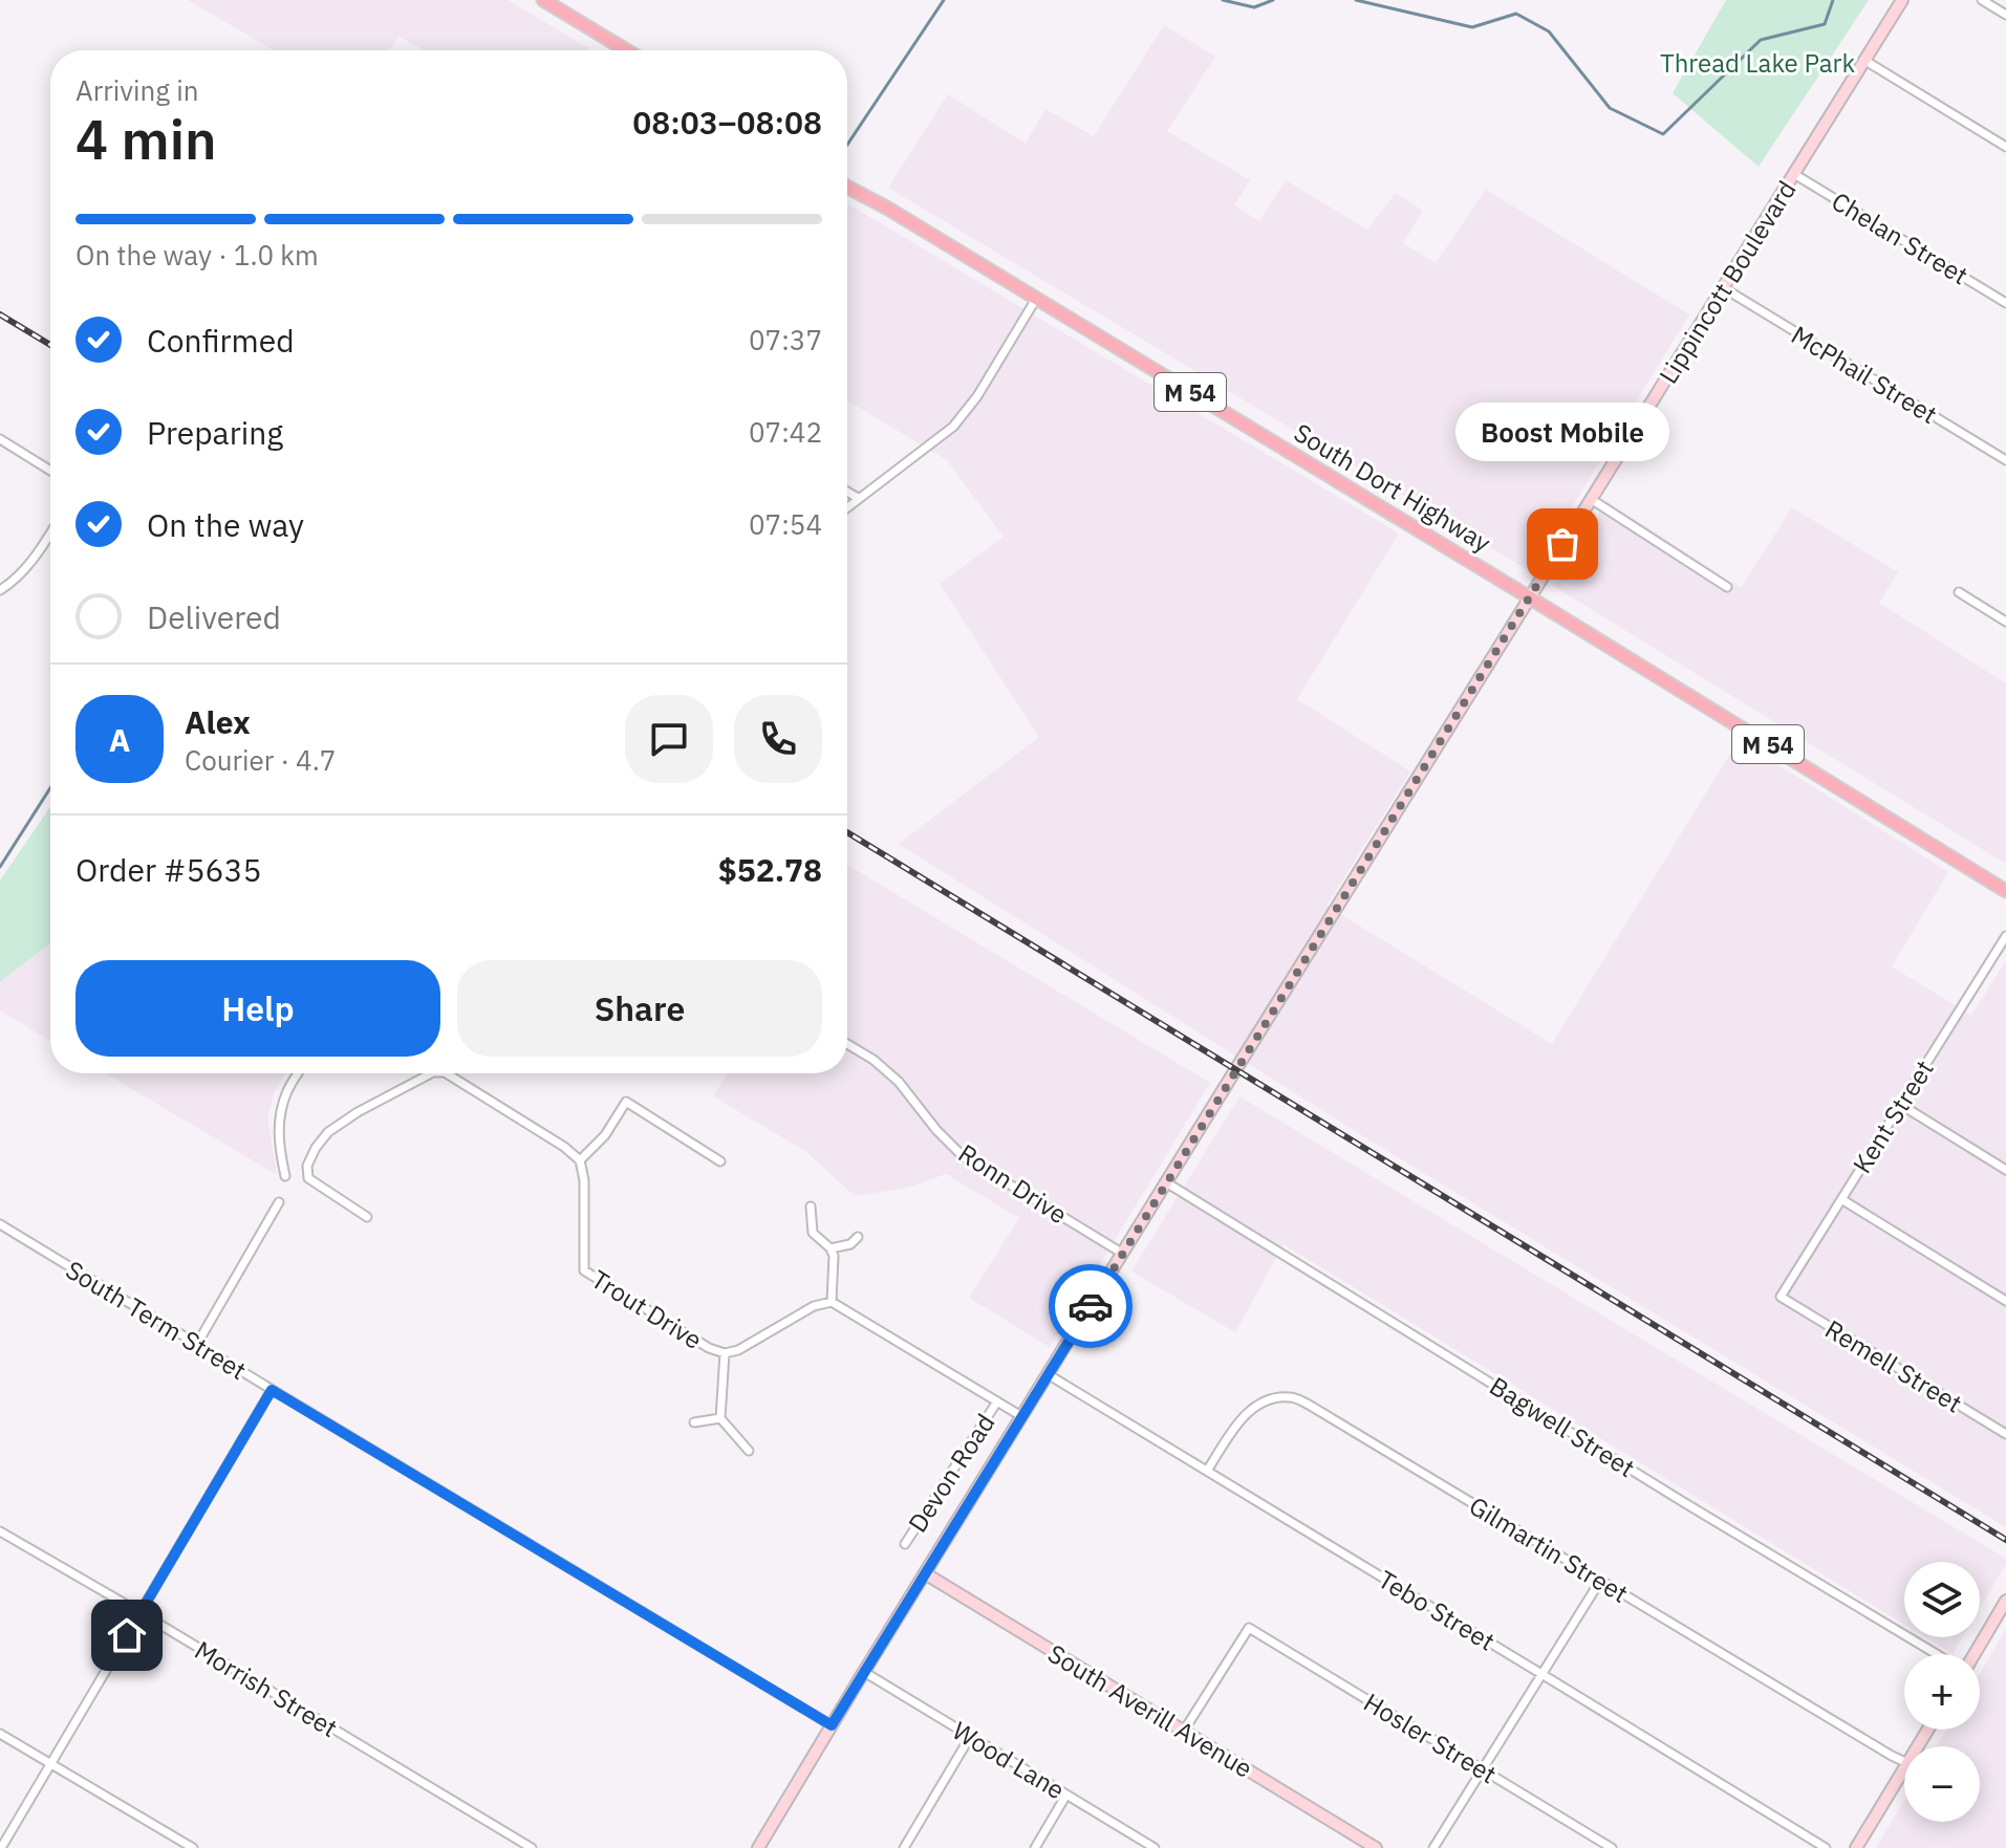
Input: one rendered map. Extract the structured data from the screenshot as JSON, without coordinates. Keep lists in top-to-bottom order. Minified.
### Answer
{"streets":{"main road":["M 54","South Dort Highway"],"street":["Chelan Street","Lippincott Boulevard","McPhail Street","Kent Street","Ronn Drive","Trout Drive","South Term Street","Remell Street","Bagwell Street","Devon Road","Gilmartin Street","Tebo Street","Morrish Street","South Averill Avenue","Hosler Street","Wood Lane"]},"crossings":[["Chelan Street","Lippincott Boulevard"],["Lippincott Boulevard","McPhail Street"],["Lippincott Boulevard","South Dort Highway"],["Lippincott Boulevard","Ronn Drive"],["Lippincott Boulevard","South Term Street"],["Lippincott Boulevard","Bagwell Street"],["Lippincott Boulevard","Tebo Street"],["Lippincott Boulevard","South Averill Avenue"],["Lippincott Boulevard","Wood Lane"],["Kent Street","Remell Street"],["Gilmartin Street","Tebo Street"],["South Averill Avenue","Hosler Street"]],"parks":["Thread Lake Park"],"places":["Boost Mobile"],"page":{"heading":["4 min","Arriving in","08:03–08:08"],"panel":["Alex","Courier · 4.7","Order #5635","$52.78"],"bar":"On the way · 1.0 km","list":[["Confirmed","07:37"],["Preparing","07:42"],["On the way","07:54"],"Delivered"],"bubble":"Boost Mobile","round":"A","buttons":["Help","Share"],"map_buttons":["+","−"]}}
